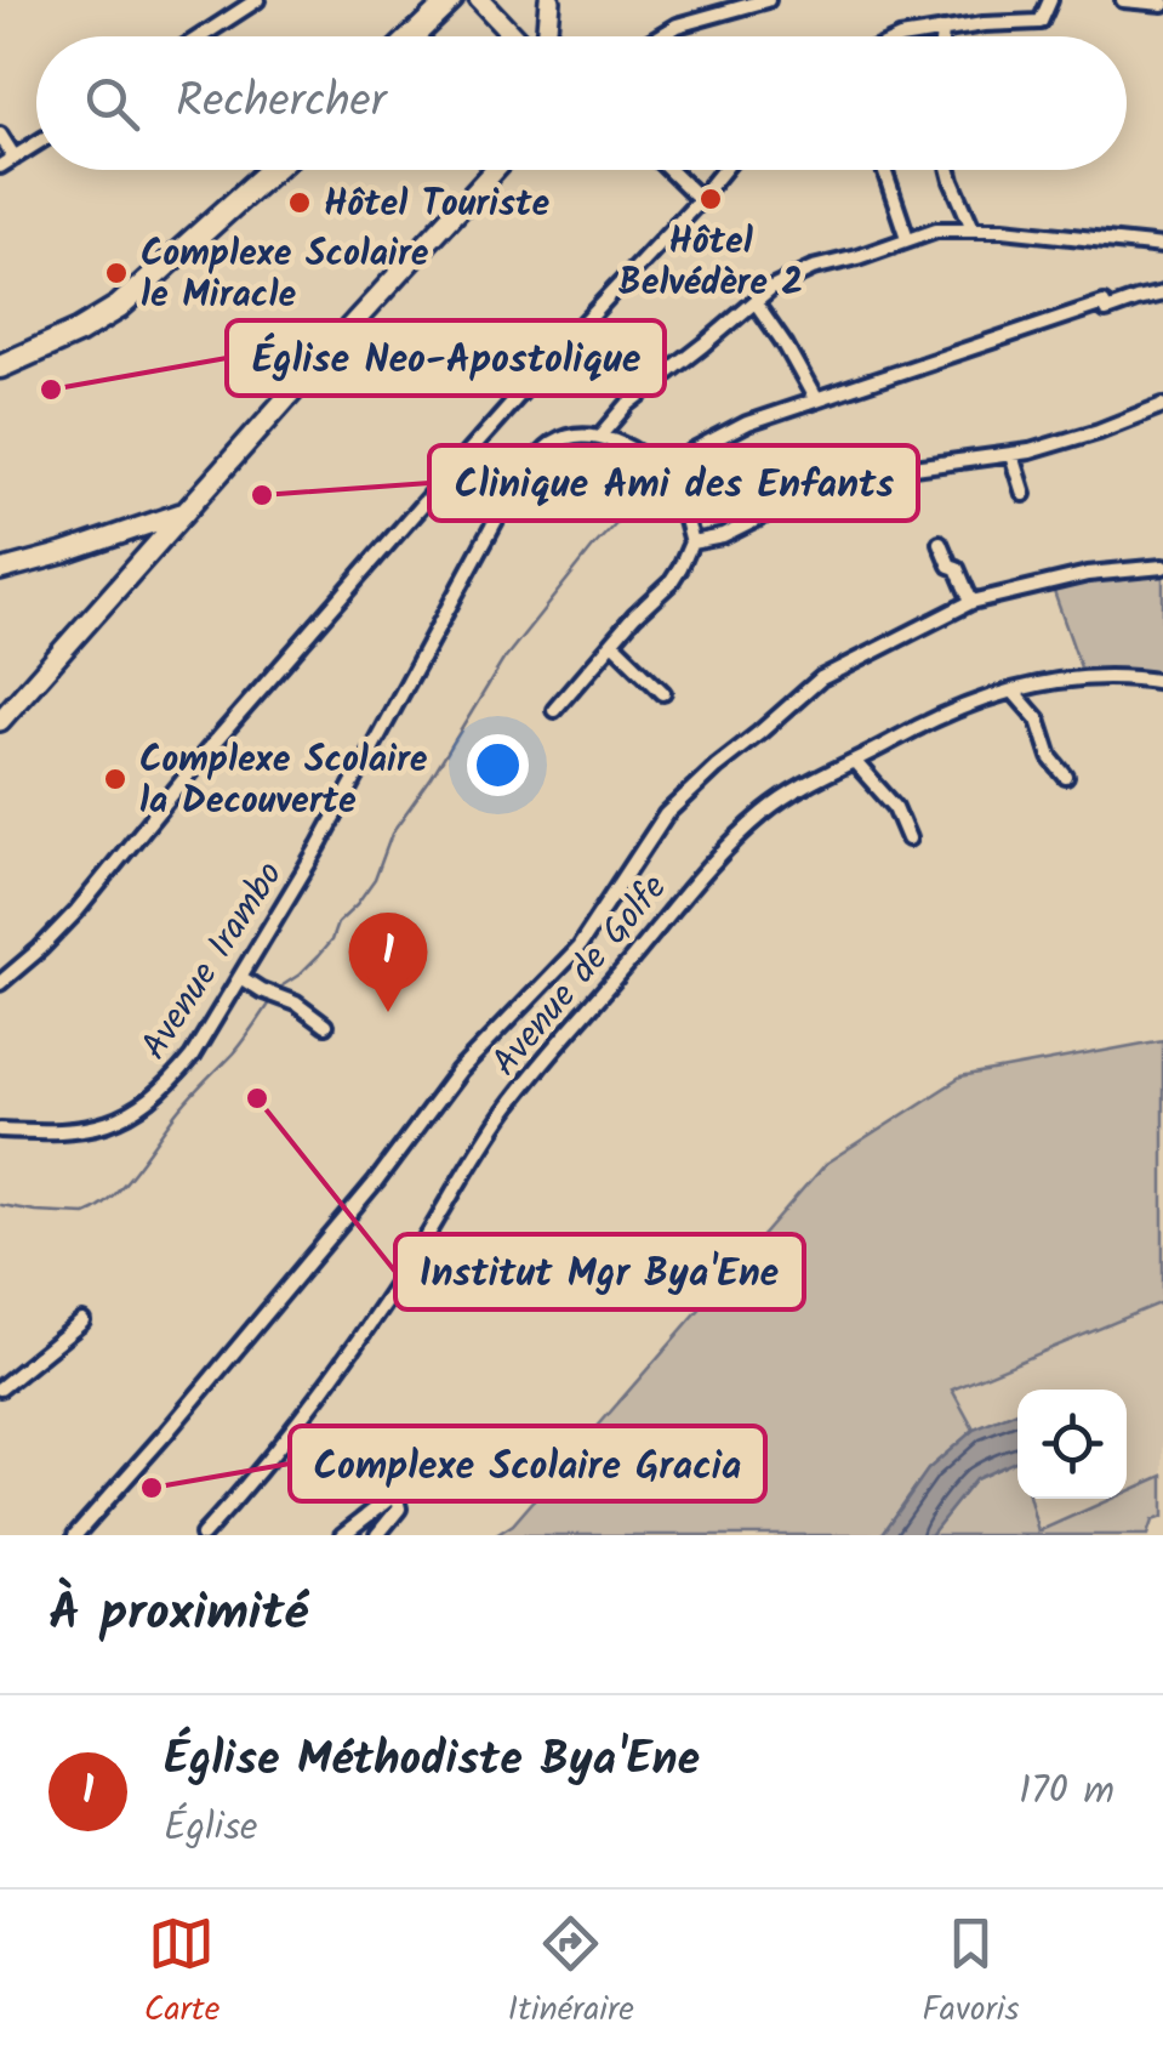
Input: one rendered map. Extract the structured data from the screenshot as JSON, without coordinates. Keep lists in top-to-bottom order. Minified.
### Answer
{"streets":{"street":["Avenue Irambo","Avenue de Golfe"]},"places":["Hôtel Belvédère 2","Hôtel Touriste","Complexe Scolaire le Miracle","Église Neo-Apostolique","Clinique Ami des Enfants","Complexe Scolaire la Decouverte","Institut Mgr Bya'Ene","Complexe Scolaire Gracia"],"page":{"search":"Rechercher","pins":"1","heading":"À proximité","list":[{"mark":"1","name":"Église Méthodiste Bya'Ene","note":"Église","value":"170 m"}],"nav":["Carte","Itinéraire","Favoris"]}}
